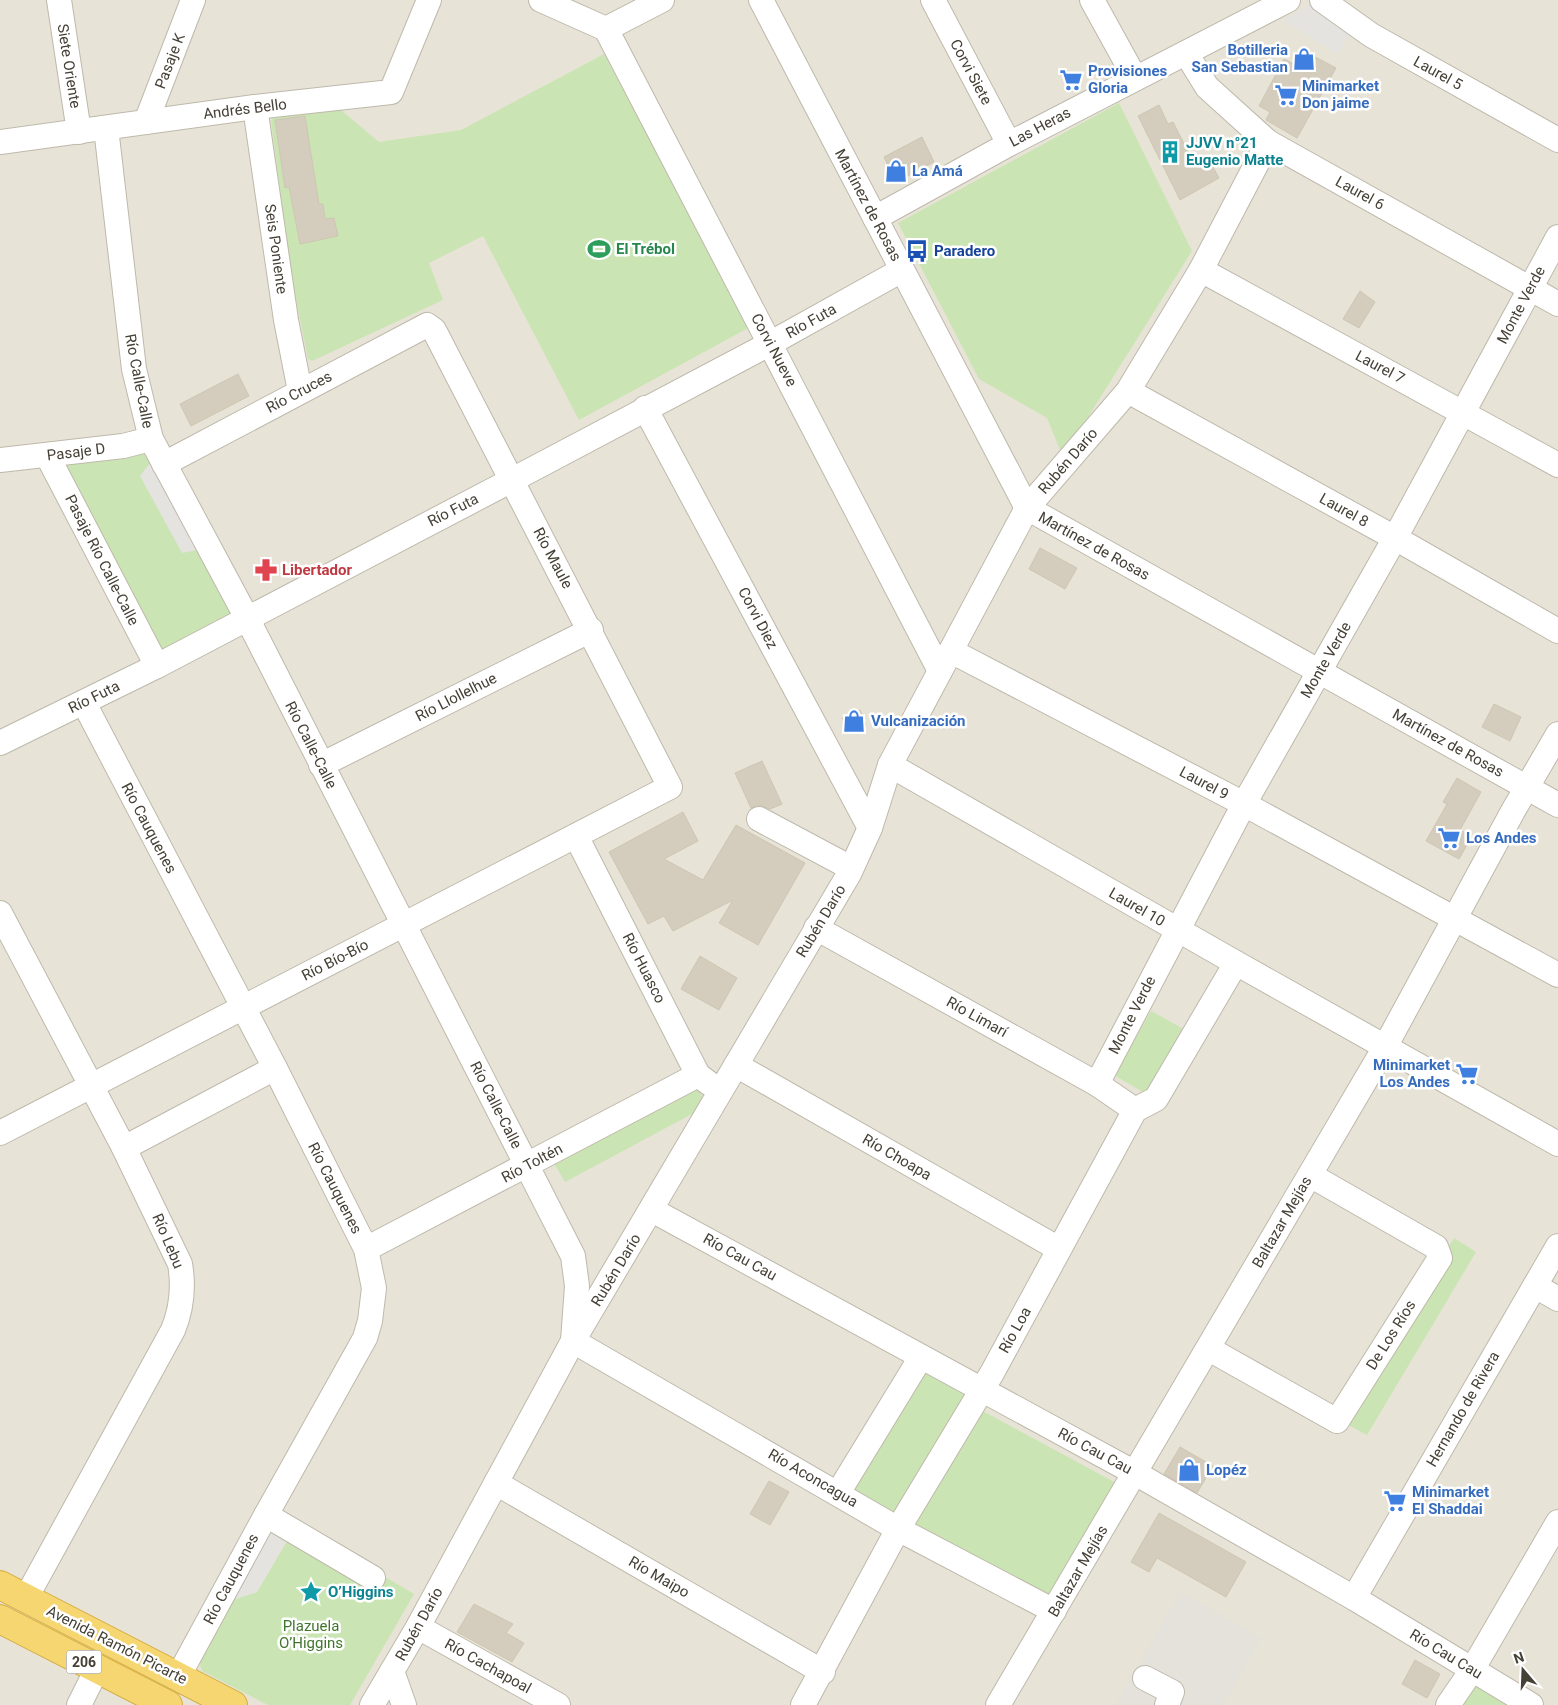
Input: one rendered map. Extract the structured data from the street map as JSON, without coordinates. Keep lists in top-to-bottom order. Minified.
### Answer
{"streets":{"highway":["Avenida Ramón Picarte","206"],"street":["Pasaje K","Siete Oriente","Corvi Siete","Laurel 5","Andrés Bello","Las Heras","Laurel 6","Martínez de Rosas","Seis Poniente","Monte Verde","Río Futa","Corvi Nueve","Laurel 7","Río Calle-Calle","Río Cruces","Pasaje D","Rubén Darío","Laurel 8","Río Maule","Pasaje Río Calle-Calle","Corvi Diez","Río Llollelhue","Laurel 9","Río Cauquenes","Laurel 10","Río Bío-Bío","Río Huasco","Río Limarí","Río Choapa","Río Toltén","Baltazar Mejías","Río Lebu","Río Cau Cau","Río Loa","De Los Ríos","Hernando de Rivera","Río Aconcagua","Río Maipo","Río Cachapoal"]},"crossings":[["Pasaje K","Andrés Bello"],["Siete Oriente","Andrés Bello"],["Corvi Siete","Las Heras"],["Andrés Bello","Seis Poniente"],["Andrés Bello","Río Calle-Calle"],["Las Heras","Laurel 6"],["Las Heras","Martínez de Rosas"],["Laurel 6","Monte Verde"],["Laurel 6","Rubén Darío"],["Martínez de Rosas","Monte Verde"],["Martínez de Rosas","Río Futa"],["Martínez de Rosas","Rubén Darío"],["Martínez de Rosas","Baltazar Mejías"],["Seis Poniente","Río Cruces"],["Monte Verde","Laurel 7"],["Monte Verde","Laurel 8"],["Monte Verde","Laurel 9"],["Monte Verde","Laurel 10"],["Monte Verde","Río Limarí"],["Río Futa","Corvi Nueve"],["Río Futa","Río Calle-Calle"],["Río Futa","Río Maule"],["Río Futa","Pasaje Río Calle-Calle"],["Río Futa","Corvi Diez"],["Río Futa","Río Cauquenes"],["Corvi Nueve","Rubén Darío"],["Laurel 7","Rubén Darío"],["Río Calle-Calle","Río Cruces"],["Río Calle-Calle","Pasaje D"],["Río Calle-Calle","Rubén Darío"],["Río Calle-Calle","Río Llollelhue"],["Río Calle-Calle","Río Bío-Bío"],["Río Calle-Calle","Río Toltén"],["Río Calle-Calle","Río Aconcagua"],["Río Cruces","Río Maule"],["Pasaje D","Pasaje Río Calle-Calle"],["Rubén Darío","Laurel 8"],["Rubén Darío","Corvi Diez"],["Rubén Darío","Laurel 9"],["Rubén Darío","Laurel 10"],["Rubén Darío","Río Huasco"],["Rubén Darío","Río Limarí"],["Rubén Darío","Río Choapa"],["Rubén Darío","Río Cau Cau"],["Rubén Darío","Río Aconcagua"],["Rubén Darío","Río Maipo"],["Rubén Darío","Río Cachapoal"],["Río Maule","Río Llollelhue"],["Río Maule","Río Bío-Bío"],["Laurel 9","Baltazar Mejías"],["Río Cauquenes","Río Bío-Bío"],["Río Cauquenes","Río Toltén"],["Río Cauquenes","Avenida Ramón Picarte"],["Laurel 10","Baltazar Mejías"],["Río Bío-Bío","Río Huasco"],["Río Bío-Bío","Río Lebu"],["Río Huasco","Río Toltén"],["Río Limarí","Río Loa"],["Río Choapa","Río Loa"],["Baltazar Mejías","Río Cau Cau"],["Baltazar Mejías","De Los Ríos"],["Baltazar Mejías","Río Aconcagua"],["Río Lebu","Avenida Ramón Picarte"],["Río Cau Cau","Río Loa"],["Río Cau Cau","Hernando de Rivera"],["Río Loa","Río Aconcagua"],["Río Loa","Río Maipo"]],"parks":["Plazuela O’Higgins"],"places":{"shop":["Botilleria San Sebastian","La Amá","Vulcanización","Lopéz"],"supermarket":["Provisiones Gloria","Minimarket Don jaime","Los Andes","Minimarket Los Andes","Minimarket El Shaddai"],"building":["JJVV n°21 Eugenio Matte"],"sports":["El Trébol"],"bus stop":["Paradero"],"pharmacy":["Libertador"],"place":["O’Higgins"]},"north":"top"}
